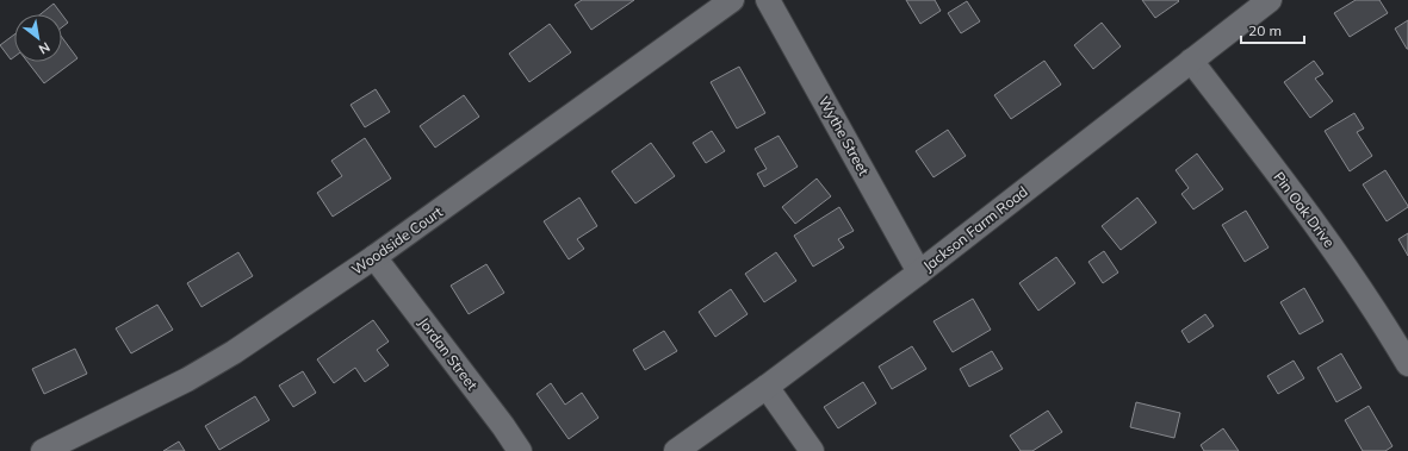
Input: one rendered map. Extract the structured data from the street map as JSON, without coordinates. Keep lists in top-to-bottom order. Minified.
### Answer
{"streets":{"street":["Wythe Street","Pin Oak Drive","Jackson Farm Road","Woodside Court","Jordan Street"]},"crossings":[["Wythe Street","Jackson Farm Road"],["Pin Oak Drive","Jackson Farm Road"],["Woodside Court","Jordan Street"]],"scale_bar":"20 m","north":"bottom right"}
